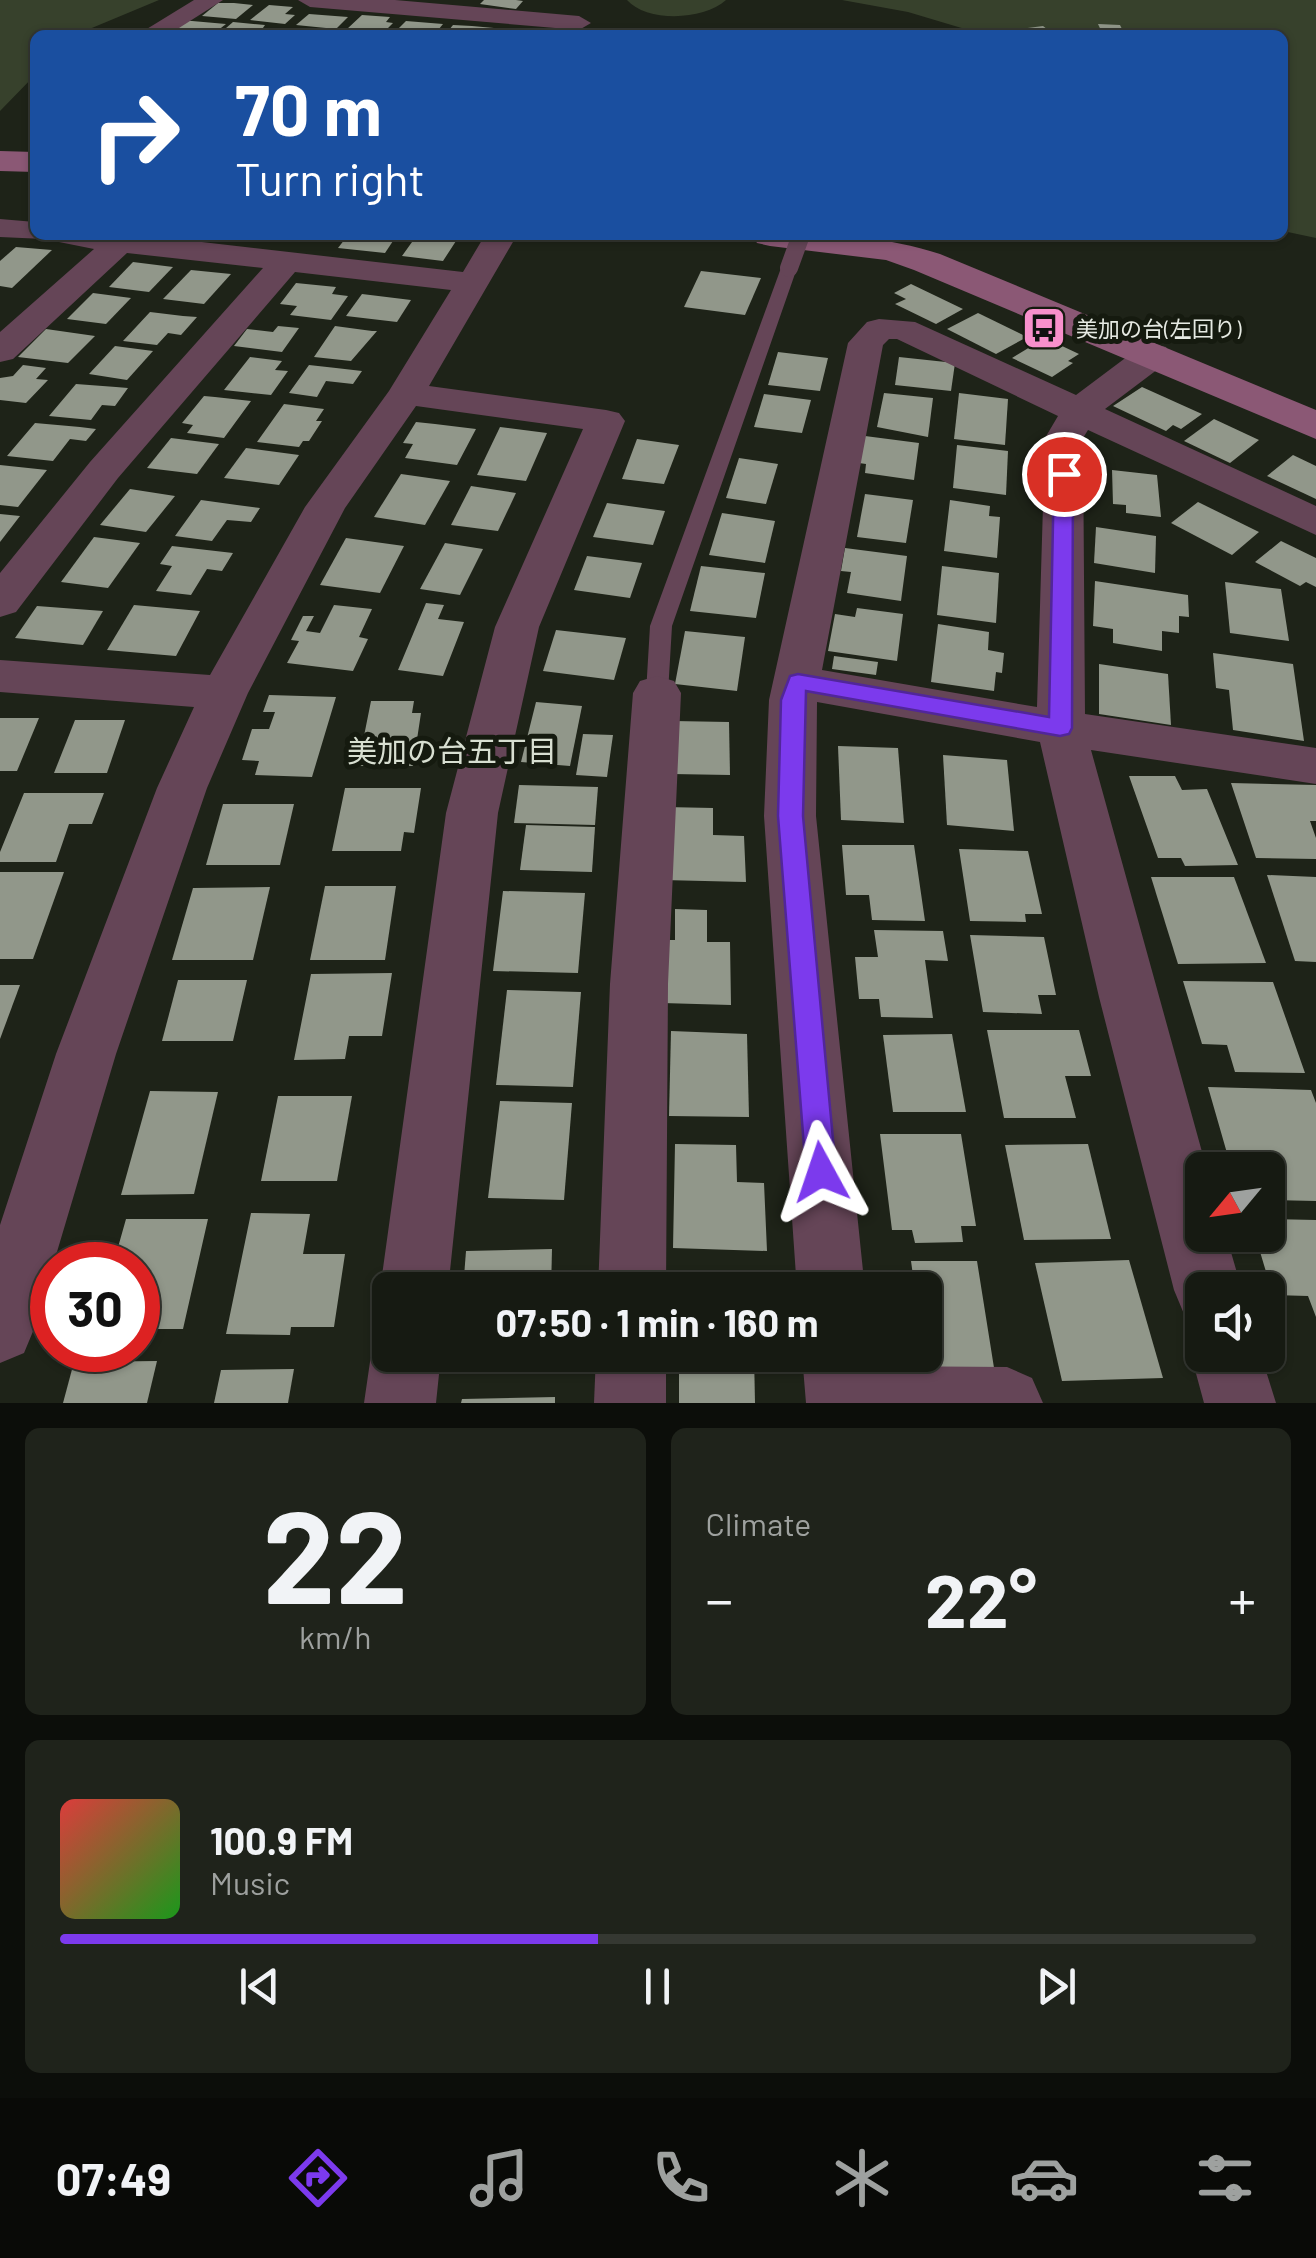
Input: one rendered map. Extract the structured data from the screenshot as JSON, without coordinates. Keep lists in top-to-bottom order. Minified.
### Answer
{"districts":["美加の台五丁目"],"places":{"bus stop":["美加の台(左回り)"]},"north":"bottom left","page":{"turn":["70 m","Turn right"],"limit":"30","trip":"07:50 · 1 min · 160 m","tile":[["22","km/h"],"Climate"],"heat":["−","22°","+"],"song":["100.9 FM","Music"],"tabs":"07:49"}}
